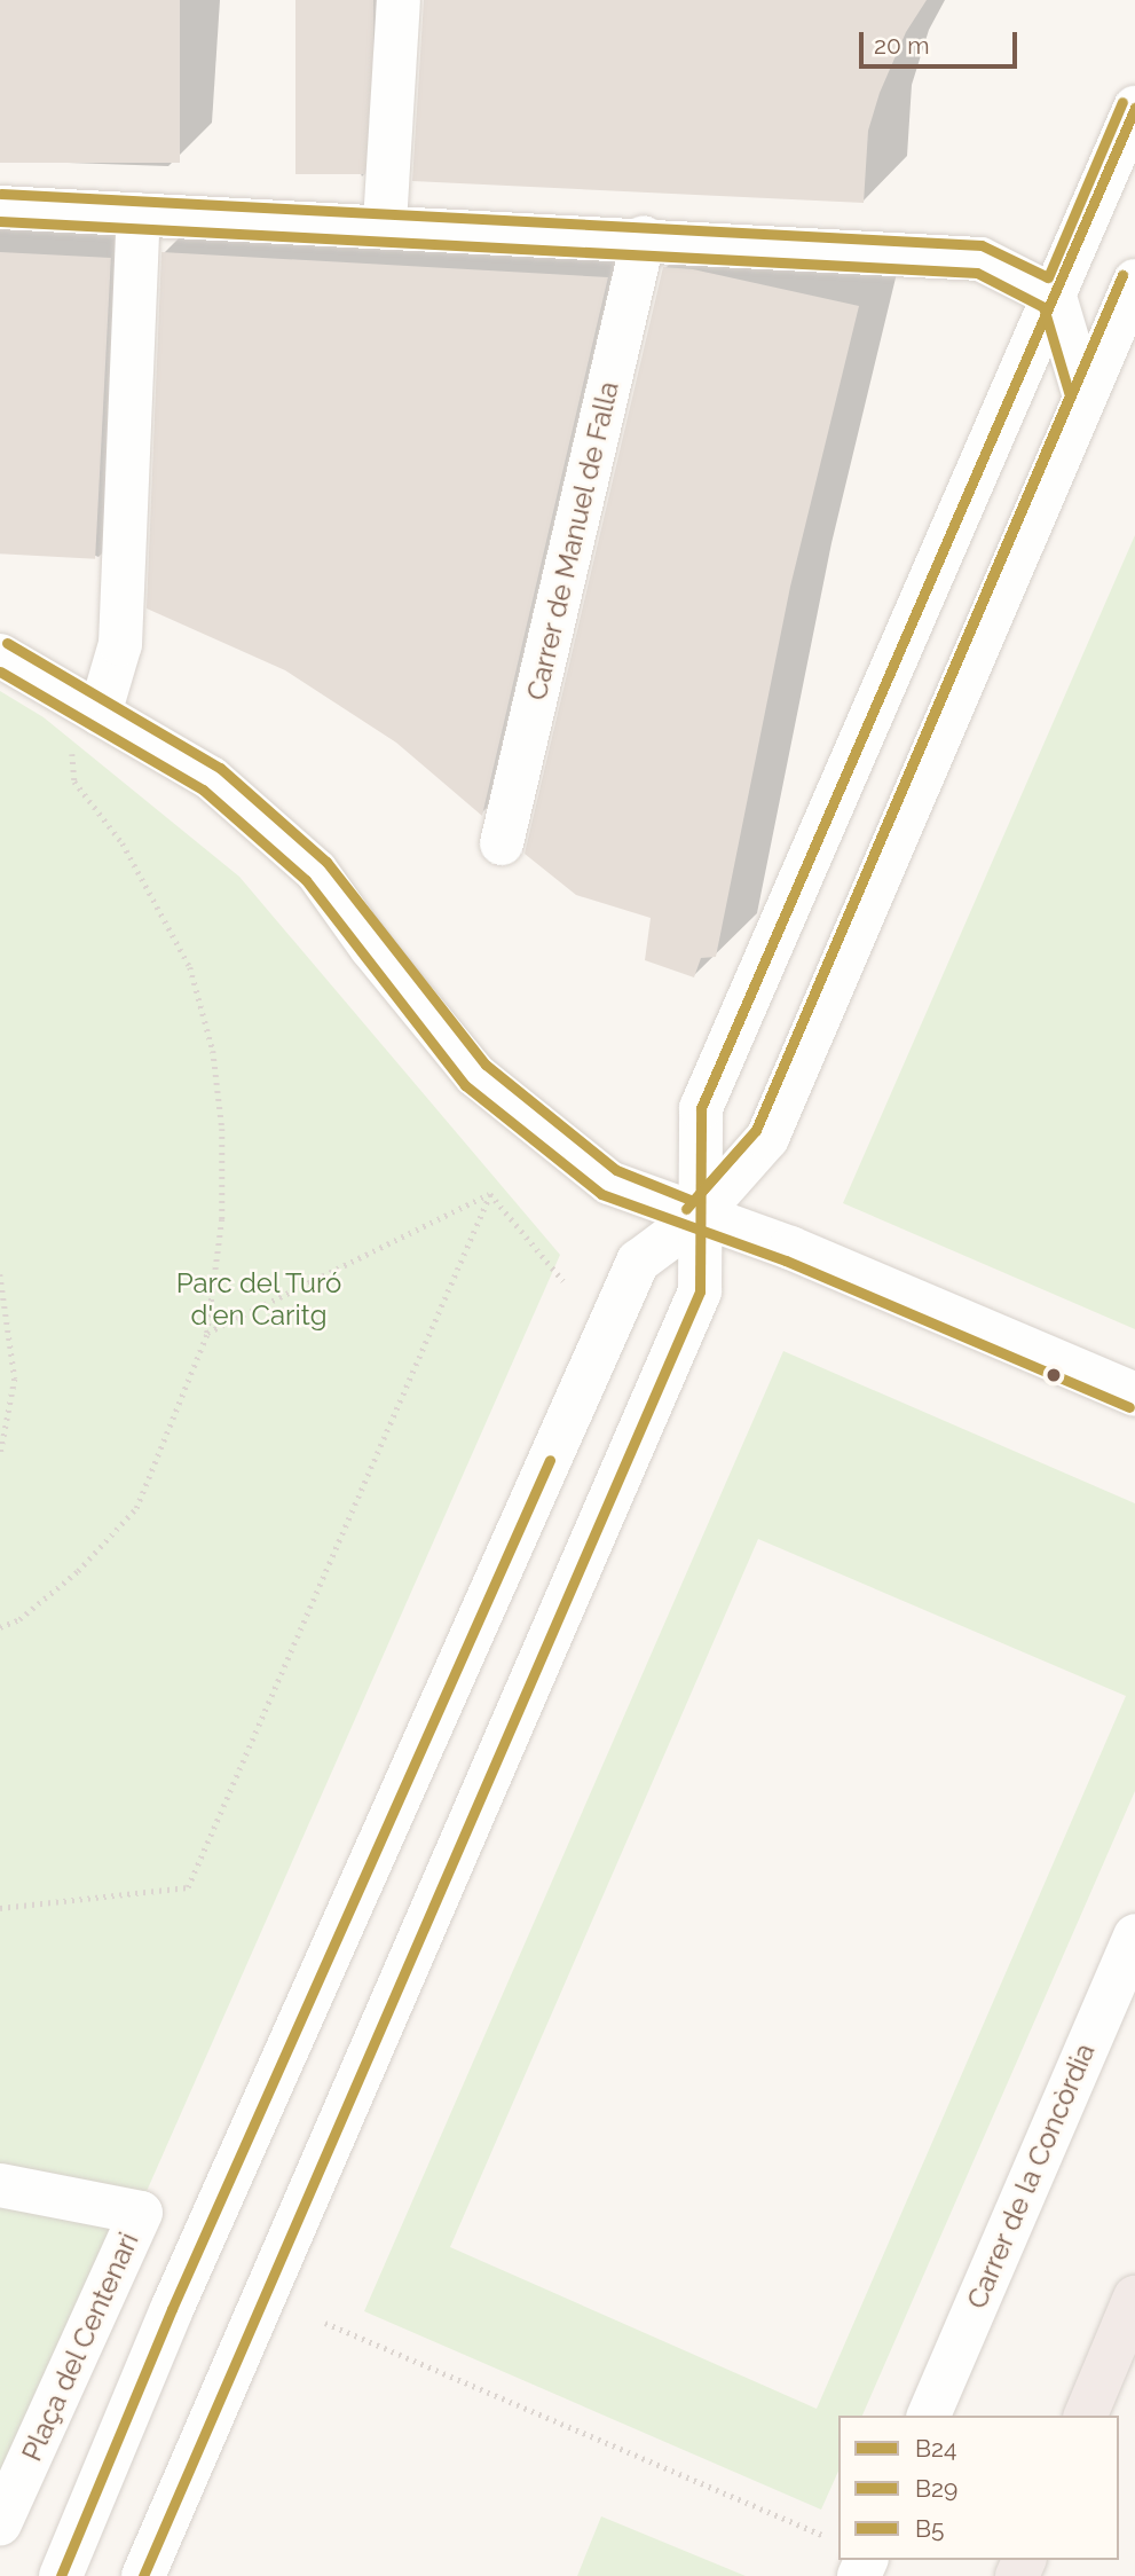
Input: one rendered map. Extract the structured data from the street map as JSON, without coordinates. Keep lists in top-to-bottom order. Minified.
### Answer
{"streets":{"street":["Carrer de Manuel de Falla","Carrer de la Concòrdia","Plaça del Centenari"]},"parks":["Parc del Turó d'en Caritg"],"lines":["transit line B5","transit line B24","transit line B29"],"legend":["B24","B29","B5"],"scale_bar":"20 m"}
